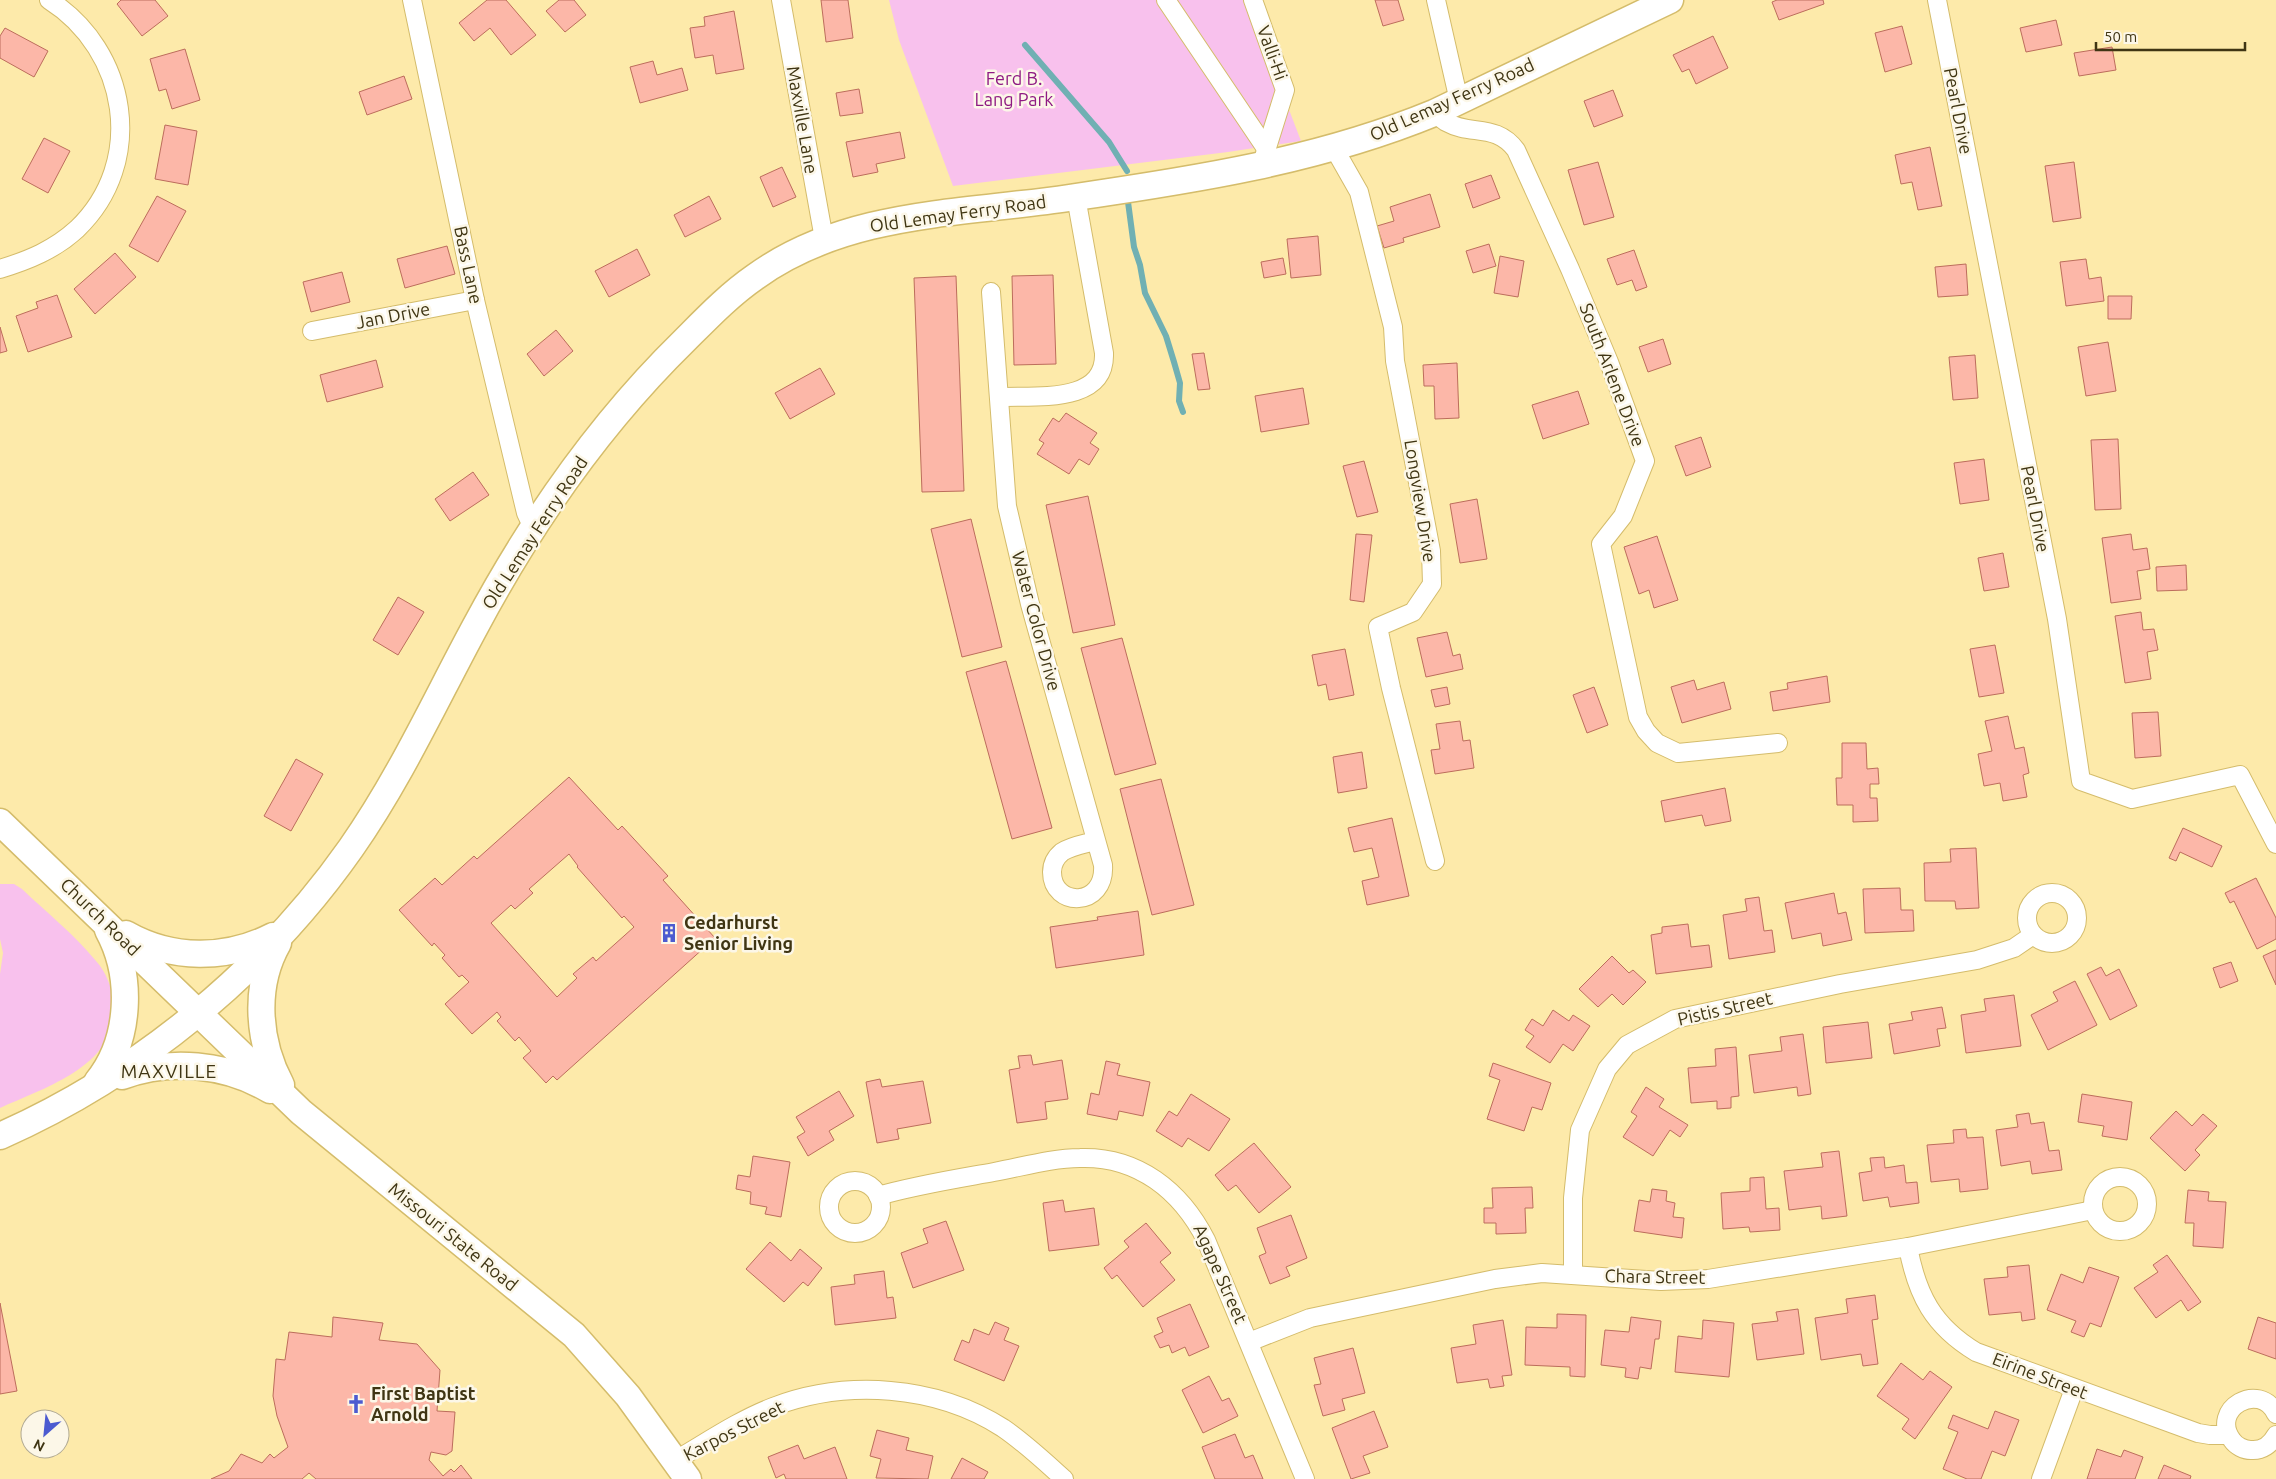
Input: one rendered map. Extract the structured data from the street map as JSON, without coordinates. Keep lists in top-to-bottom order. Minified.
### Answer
{"streets":{"main road":["Old Lemay Ferry Road","Church Road","Missouri State Road"],"street":["Valli-Hi","Pearl Drive","Maxville Lane","Bass Lane","Jan Drive","South Arlene Drive","Longview Drive","Water Color Drive","Pistis Street","Agape Street","Chara Street","Eirine Street","Karpos Street"]},"crossings":[["Valli-Hi","Old Lemay Ferry Road"],["Old Lemay Ferry Road","Maxville Lane"],["Old Lemay Ferry Road","Bass Lane"],["Old Lemay Ferry Road","South Arlene Drive"],["Old Lemay Ferry Road","Longview Drive"],["Old Lemay Ferry Road","Church Road"],["Old Lemay Ferry Road","Missouri State Road"],["Bass Lane","Jan Drive"],["Church Road","Missouri State Road"],["Pistis Street","Chara Street"],["Missouri State Road","Karpos Street"],["Agape Street","Chara Street"],["Chara Street","Eirine Street"]],"districts":["MAXVILLE"],"parks":["Ferd B. Lang Park"],"places":{"building":["Cedarhurst Senior Living"],"church":["First Baptist Arnold"]},"scale_bar":"50 m","north":"bottom left"}
